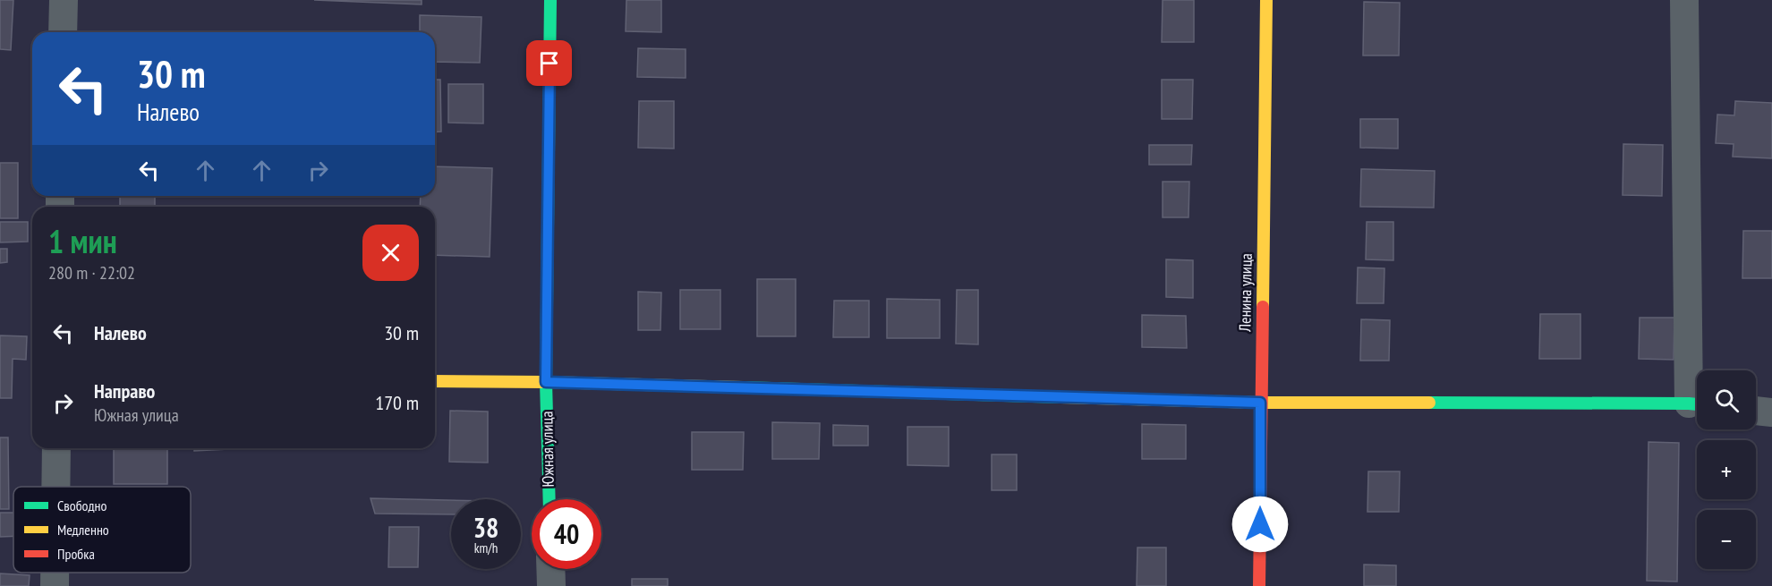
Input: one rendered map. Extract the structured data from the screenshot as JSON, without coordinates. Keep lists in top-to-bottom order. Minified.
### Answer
{"streets":{"street":["Ленина улица","Южная улица"]},"legend":["Свободно","Медленно","Пробка"],"page":{"turn":["30 m","Налево"],"heading":["1 мин","280 m · 22:02"],"list":[{"name":"Налево","value":"30 m"},{"name":"Направо","note":"Южная улица","value":"170 m"}],"map_buttons":["+","−"],"speed":"38 km/h","limit":"40"}}
